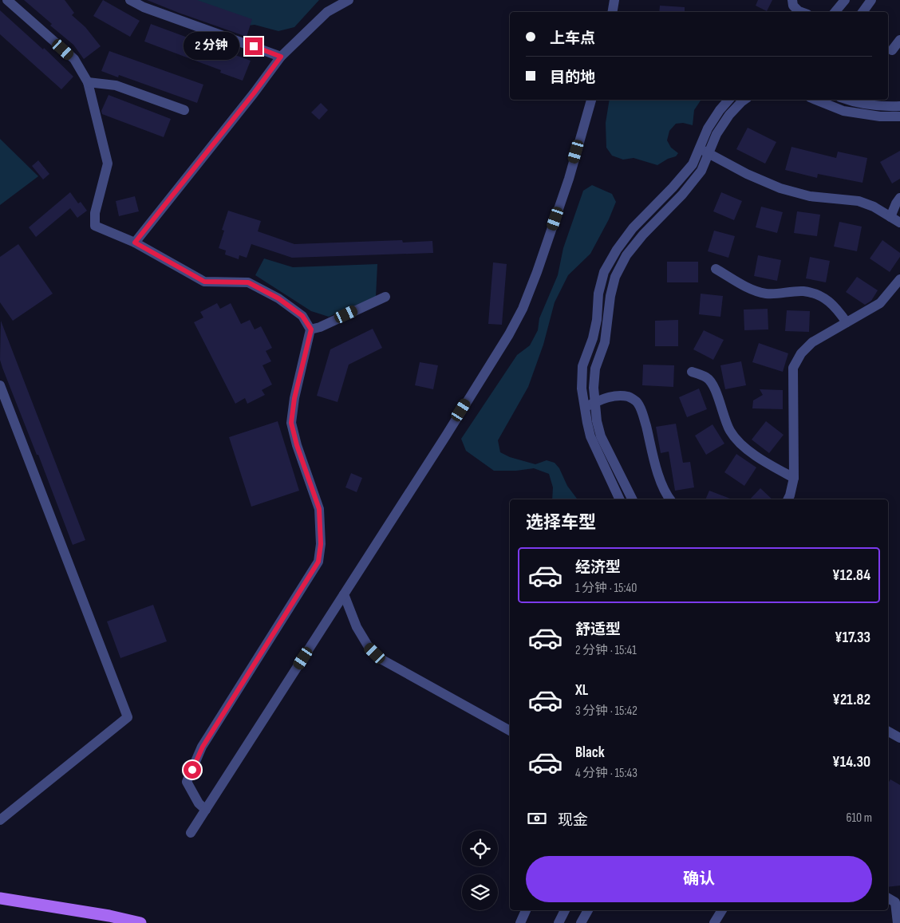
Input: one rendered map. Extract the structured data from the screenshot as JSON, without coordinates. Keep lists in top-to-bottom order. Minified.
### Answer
{"page":{"banner":["上车点","目的地"],"bubble":"2 分钟","heading":"选择车型","list":[{"name":"经济型","note":"1 分钟 · 15:40","value":"¥12.84"},{"name":"舒适型","note":"2 分钟 · 15:41","value":"¥17.33"},{"name":"XL","note":"3 分钟 · 15:42","value":"¥21.82"},{"name":"Black","note":"4 分钟 · 15:43","value":"¥14.30"}],"pay":["现金","610 m"],"buttons":"确认"}}
